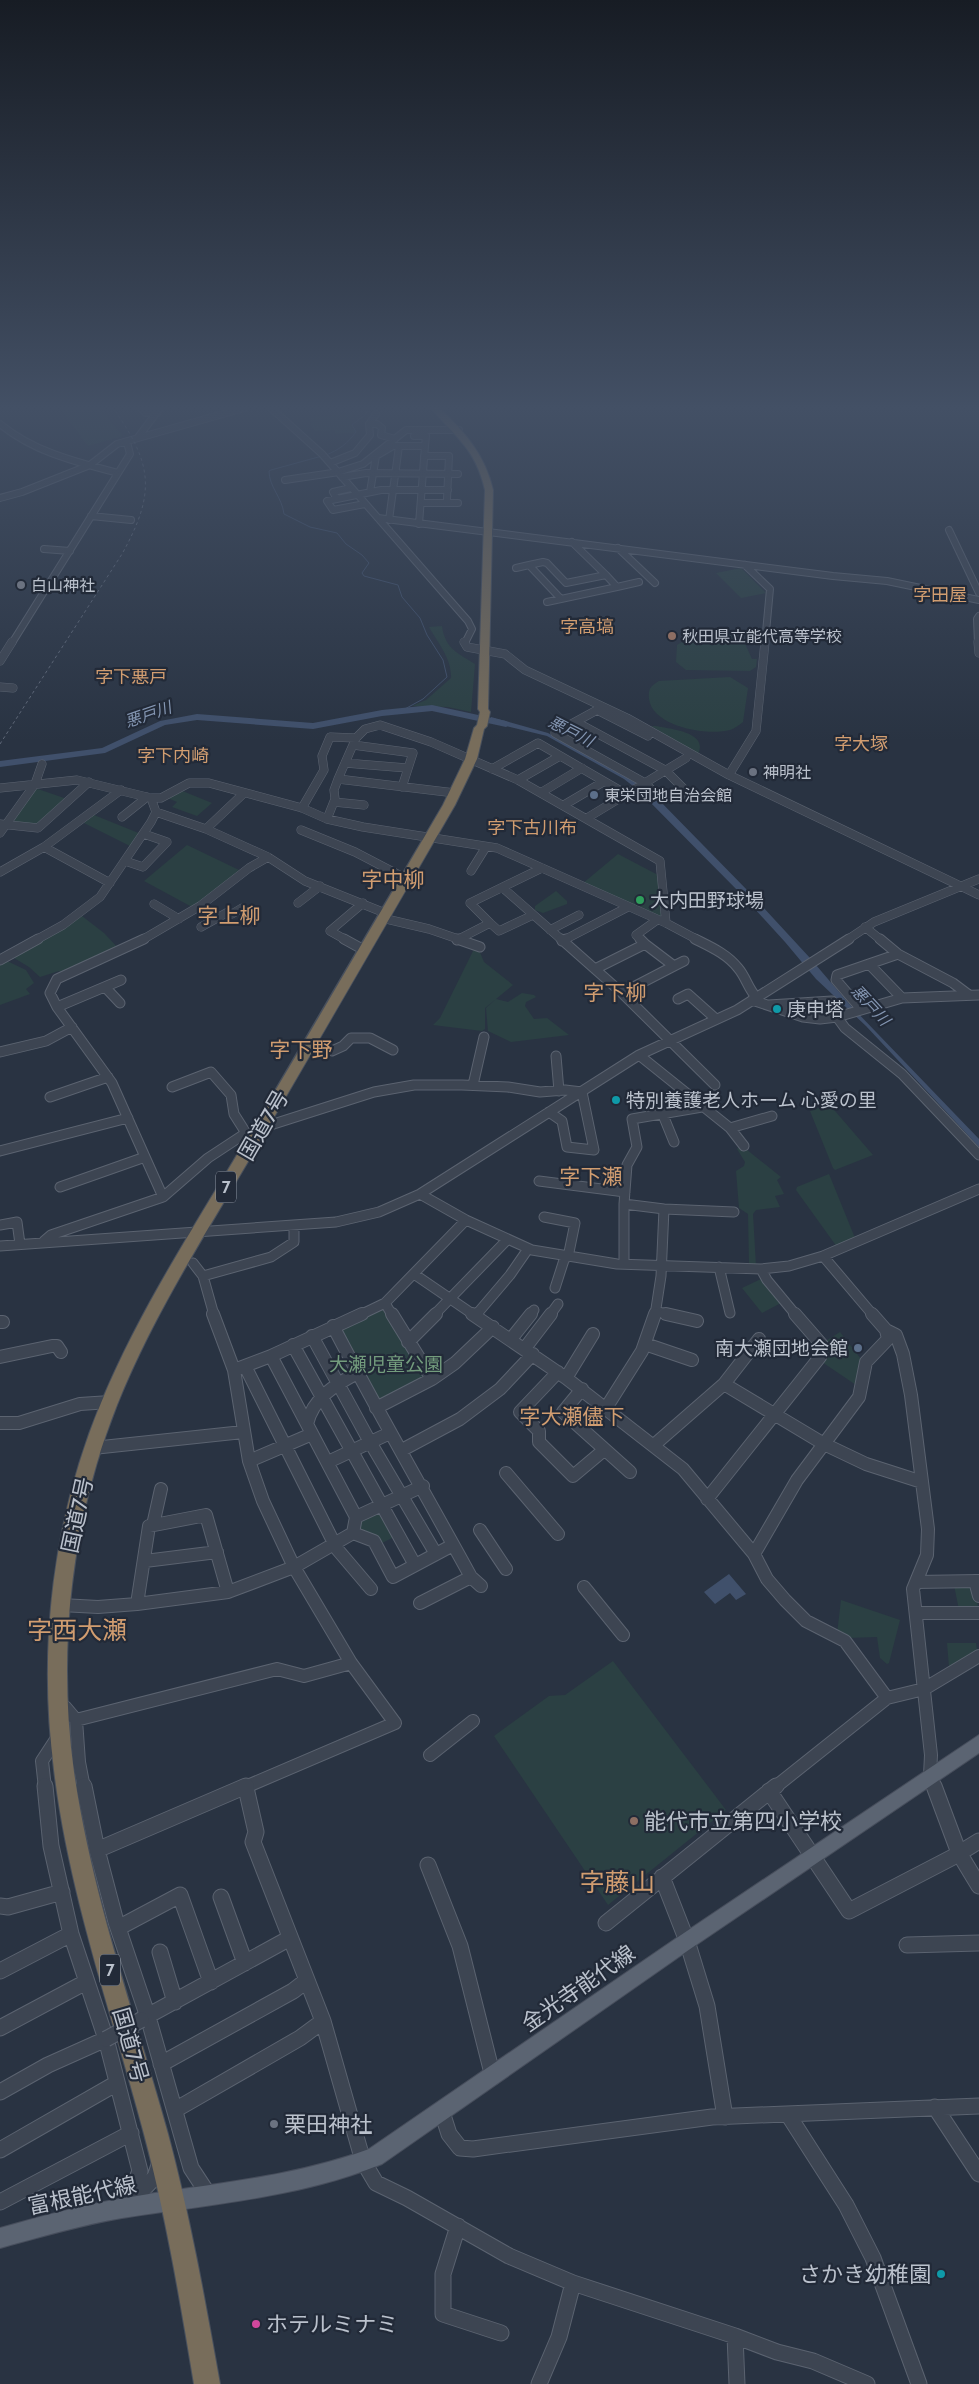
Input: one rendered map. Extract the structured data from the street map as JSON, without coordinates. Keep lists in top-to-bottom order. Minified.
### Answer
{"streets":{"highway":["国道7号","7"],"main road":["金光寺能代線","富根能代線"]},"crossings":[["国道7号","7"],["国道7号","金光寺能代線"],["国道7号","富根能代線"],["金光寺能代線","富根能代線"]],"districts":["字田屋","字高塙","字下悪戸","字大塚","字下内崎","字下古川布","字中柳","字上柳","字下柳","字下野","字下瀬","字大瀬儘下","字西大瀬","字藤山"],"water":["悪戸川"],"parks":["大瀬児童公園"],"places":["白山神社","秋田県立能代高等学校","神明社","東栄団地自治会館","大内田野球場","庚申塔","特別養護老人ホーム 心愛の里","南大瀬団地会館","能代市立第四小学校","栗田神社","さかき幼稚園","ホテルミナミ"]}
